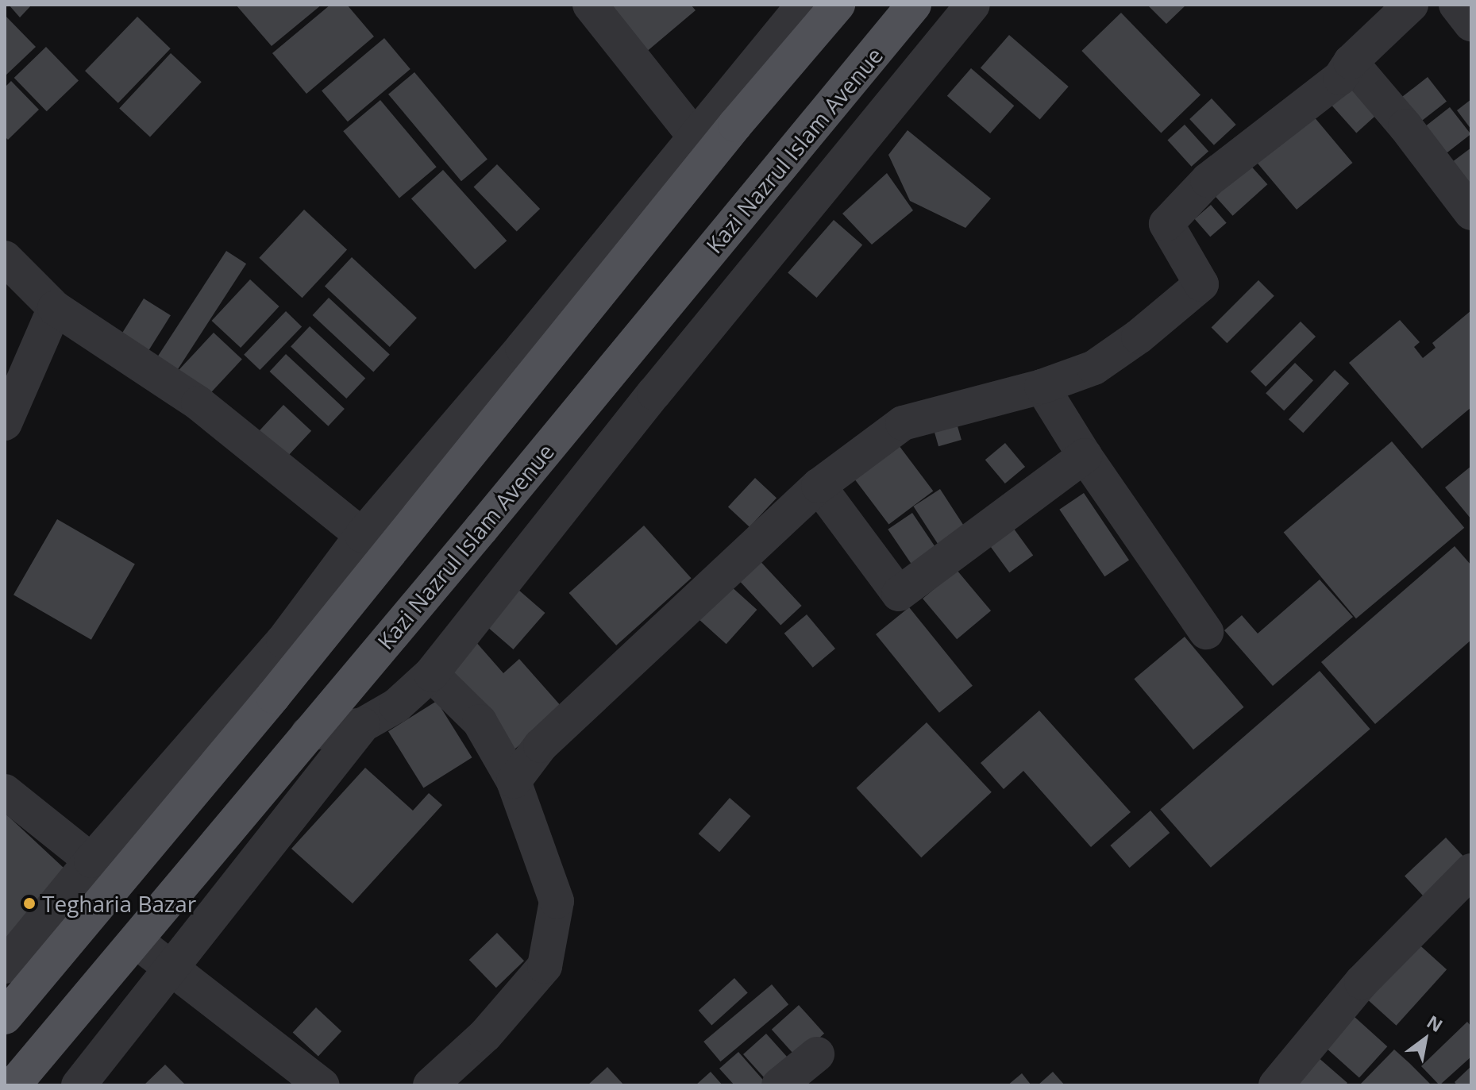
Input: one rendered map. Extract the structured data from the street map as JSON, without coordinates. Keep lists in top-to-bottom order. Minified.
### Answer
{"streets":{"main road":["Kazi Nazrul Islam Avenue"]},"places":["Tegharia Bazar"],"north":"top right"}
